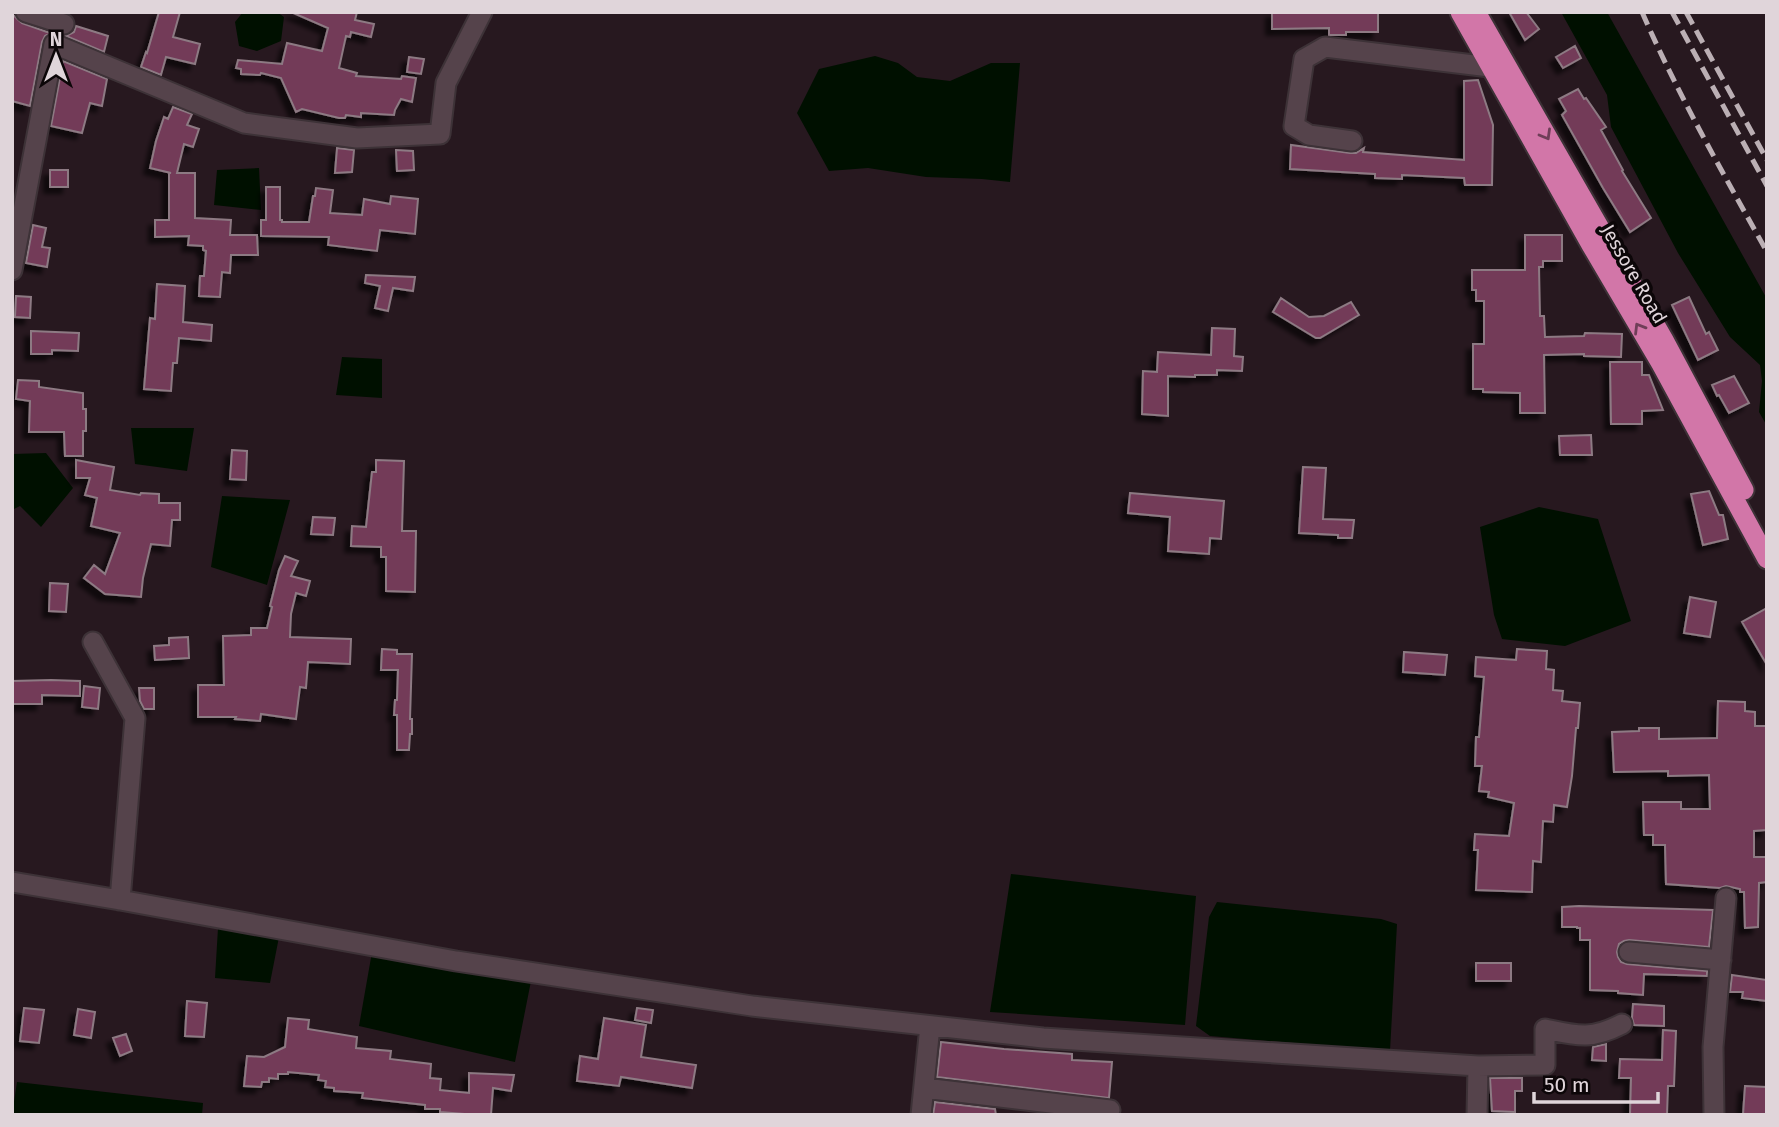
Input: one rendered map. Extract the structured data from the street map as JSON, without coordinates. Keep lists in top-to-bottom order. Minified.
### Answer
{"streets":{"highway":["Jessore Road"]},"scale_bar":"50 m","north":"top"}
